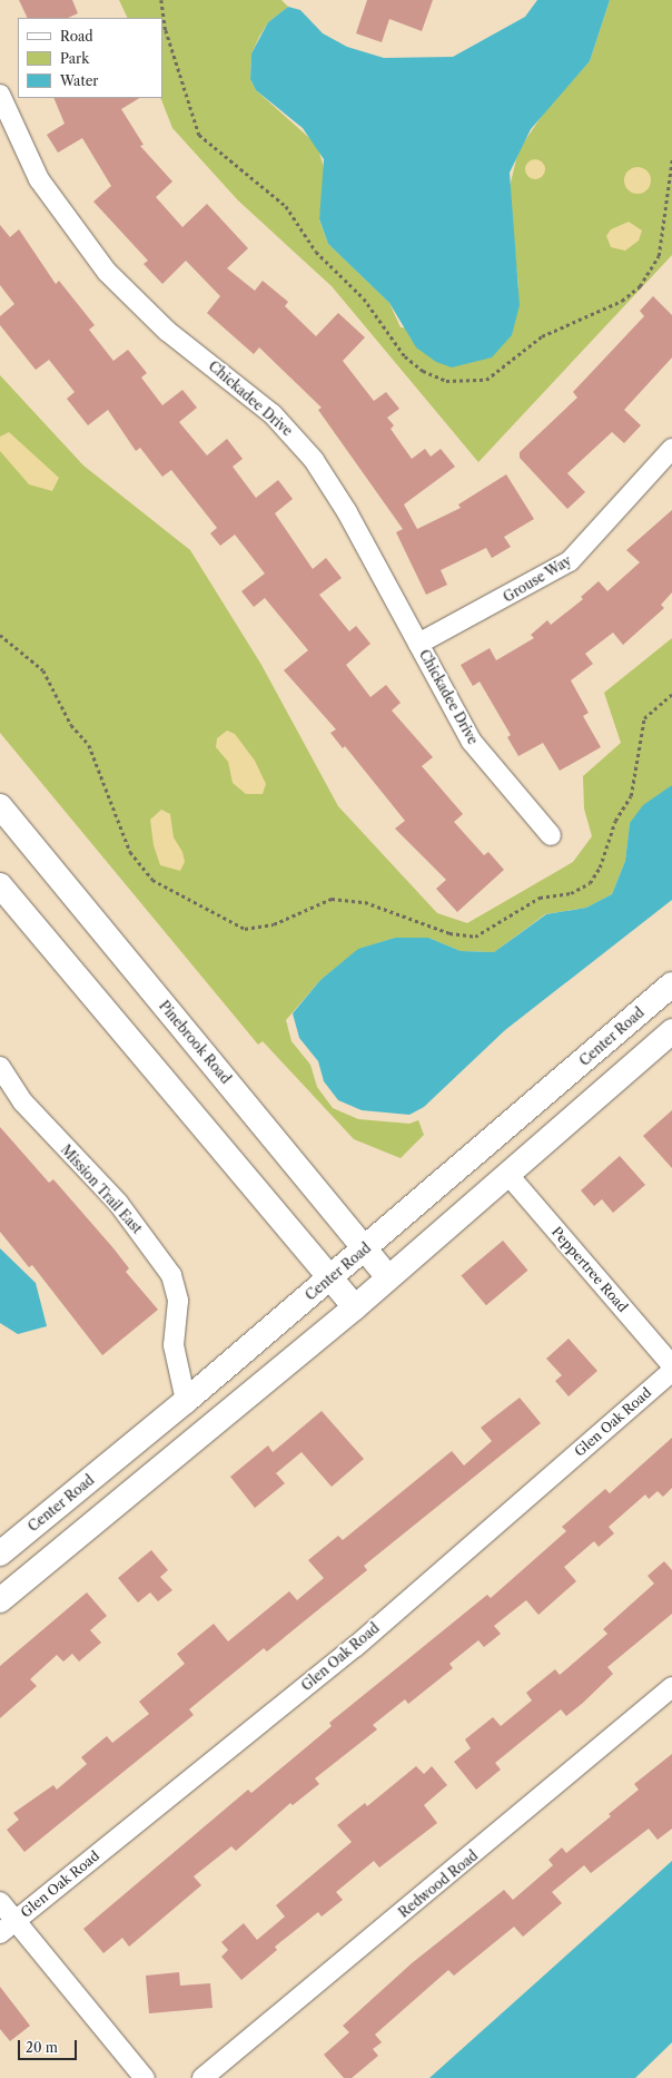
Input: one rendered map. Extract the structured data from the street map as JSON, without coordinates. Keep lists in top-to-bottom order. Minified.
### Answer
{"streets":{"street":["Chickadee Drive","Grouse Way","Center Road","Pinebrook Road","Mission Trail East","Peppertree Road","Glen Oak Road","Redwood Road"]},"crossings":[["Chickadee Drive","Grouse Way"],["Center Road","Pinebrook Road"],["Center Road","Mission Trail East"]],"legend":["Road","Park","Water"],"scale_bar":"20 m"}
